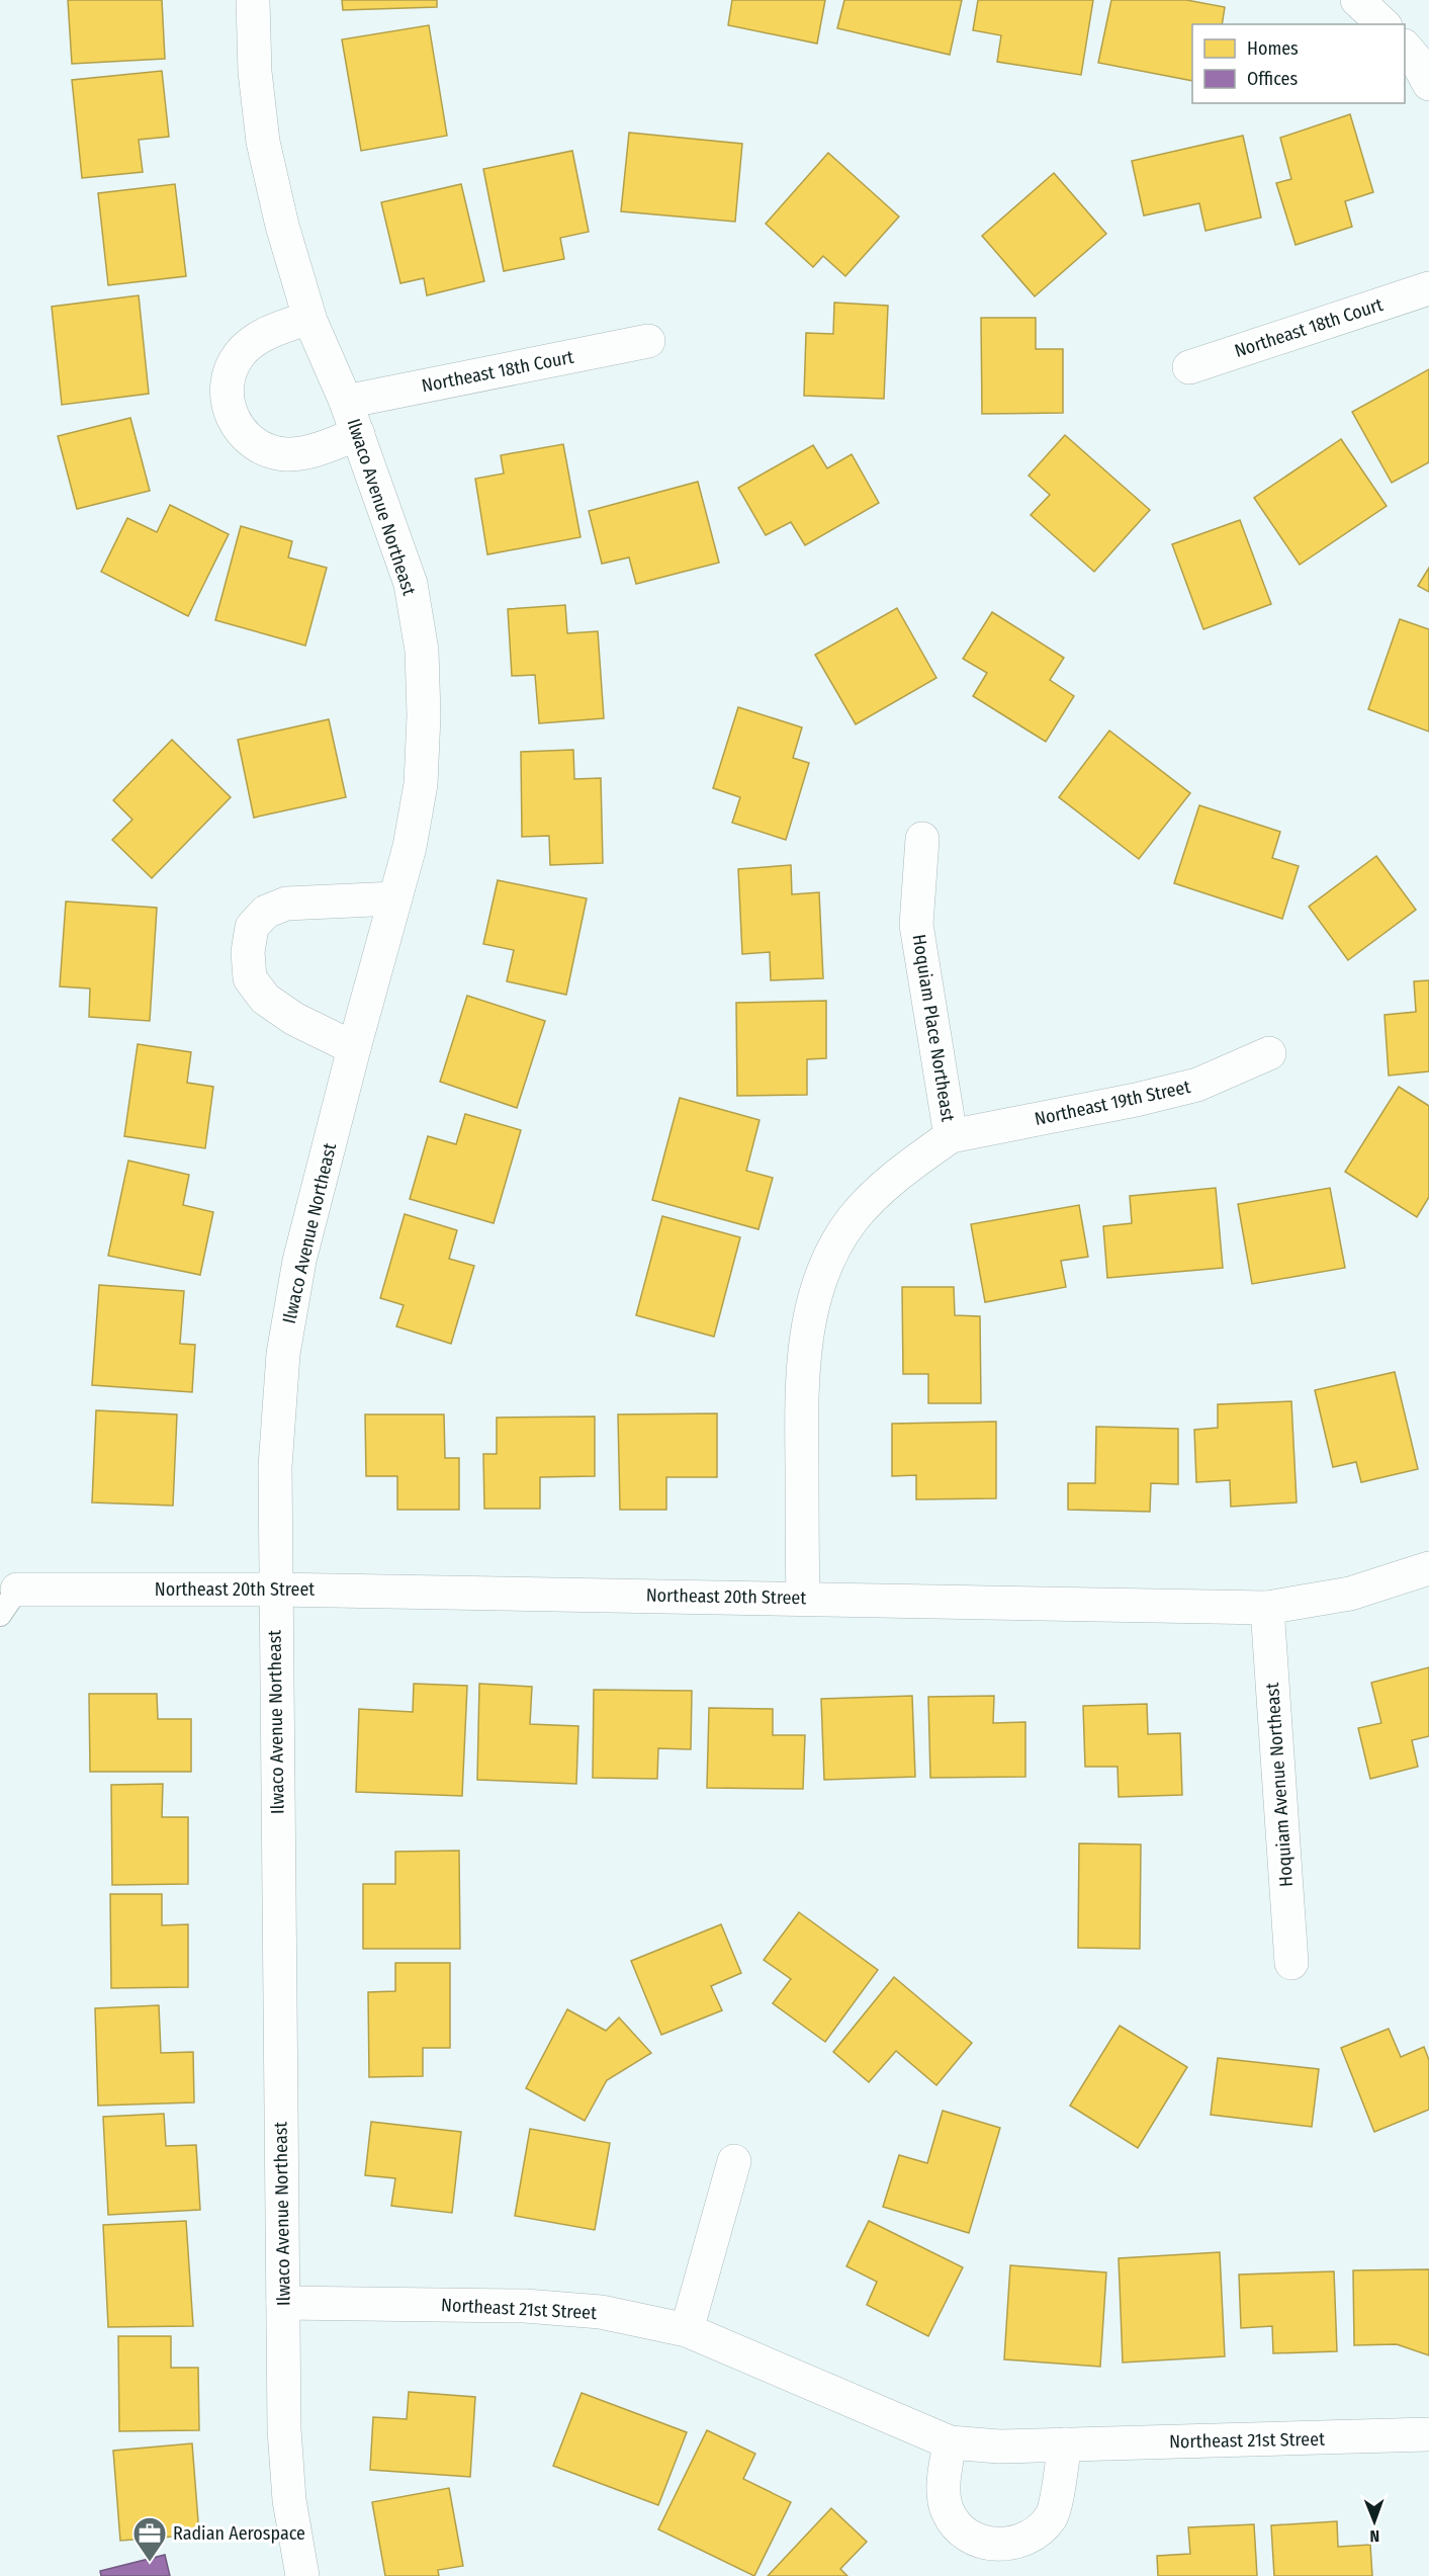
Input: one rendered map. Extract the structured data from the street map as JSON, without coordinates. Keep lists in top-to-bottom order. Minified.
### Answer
{"streets":{"street":["Northeast 18th Court","Ilwaco Avenue Northeast","Hoquiam Place Northeast","Northeast 19th Street","Northeast 20th Street","Hoquiam Avenue Northeast","Northeast 21st Street"]},"crossings":[["Northeast 18th Court","Ilwaco Avenue Northeast"],["Ilwaco Avenue Northeast","Northeast 20th Street"],["Ilwaco Avenue Northeast","Northeast 21st Street"],["Hoquiam Place Northeast","Northeast 19th Street"],["Hoquiam Place Northeast","Northeast 20th Street"],["Northeast 20th Street","Hoquiam Avenue Northeast"]],"places":{"office":["Radian Aerospace"]},"legend":["Homes","Offices"],"north":"bottom"}
